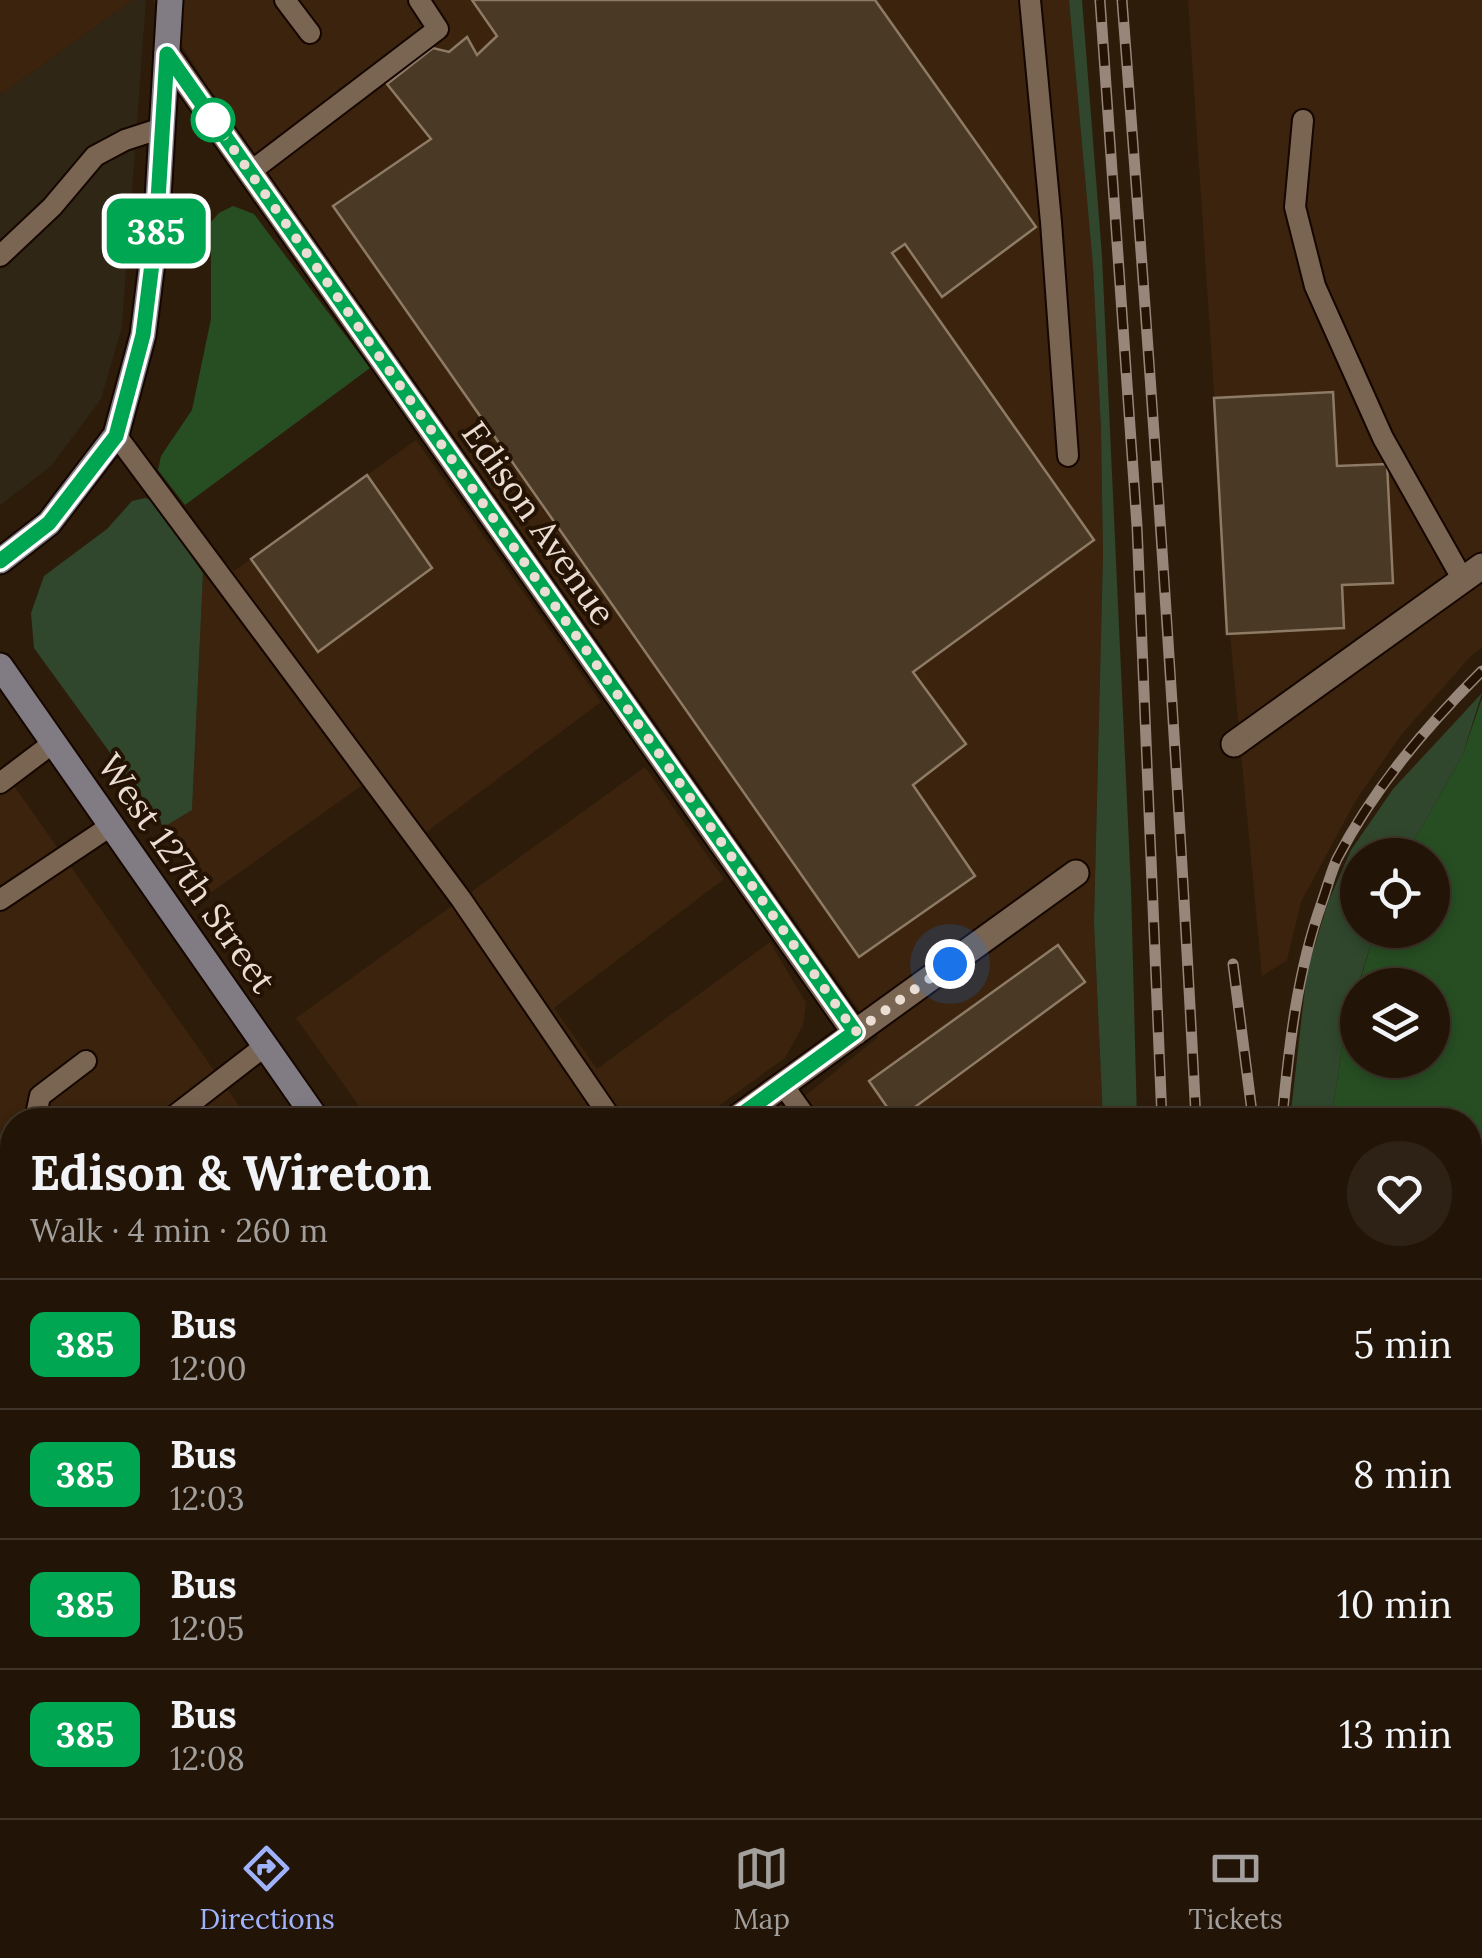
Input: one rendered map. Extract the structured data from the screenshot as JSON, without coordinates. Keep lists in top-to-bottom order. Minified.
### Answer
{"streets":{"street":["Edison Avenue","West 127th Street"]},"lines":["bus line 385"],"page":{"on_map":"385","heading":["Edison & Wireton","Walk · 4 min · 260 m"],"list":[{"mark":"385","name":"Bus","note":"12:00","value":"5 min"},{"mark":"385","name":"Bus","note":"12:03","value":"8 min"},{"mark":"385","name":"Bus","note":"12:05","value":"10 min"},{"mark":"385","name":"Bus","note":"12:08","value":"13 min"}],"tabs":["Directions","Map","Tickets"]}}
